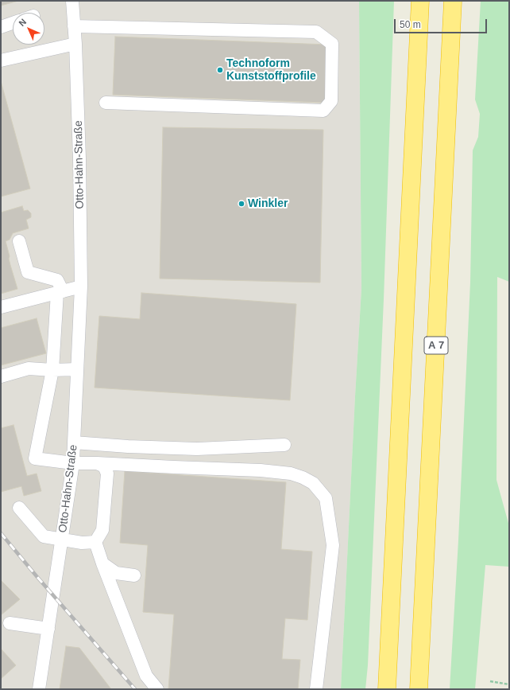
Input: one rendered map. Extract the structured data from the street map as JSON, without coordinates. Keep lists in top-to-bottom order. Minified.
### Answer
{"streets":{"highway":["A 7"],"street":["Otto-Hahn-Straße"]},"places":["Technoform Kunststoffprofile","Winkler"],"scale_bar":"50 m","north":"top left"}
